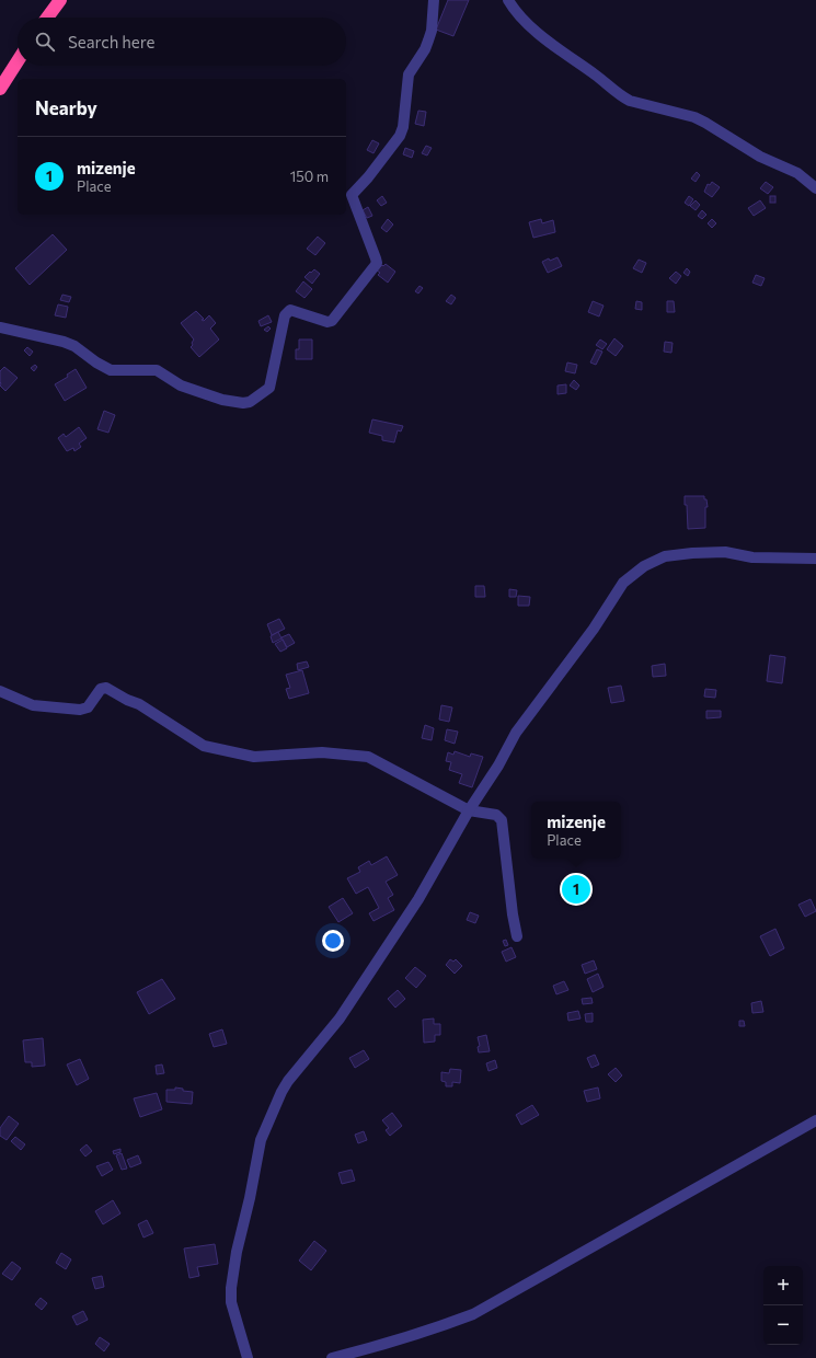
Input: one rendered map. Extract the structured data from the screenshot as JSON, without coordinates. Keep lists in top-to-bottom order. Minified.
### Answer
{"page":{"search":"Search here","heading":"Nearby","list":[{"mark":"1","name":"mizenje","note":"Place","value":"150 m"}],"popup":["mizenje","Place"],"pins":"1","map_buttons":["+","−"]}}
